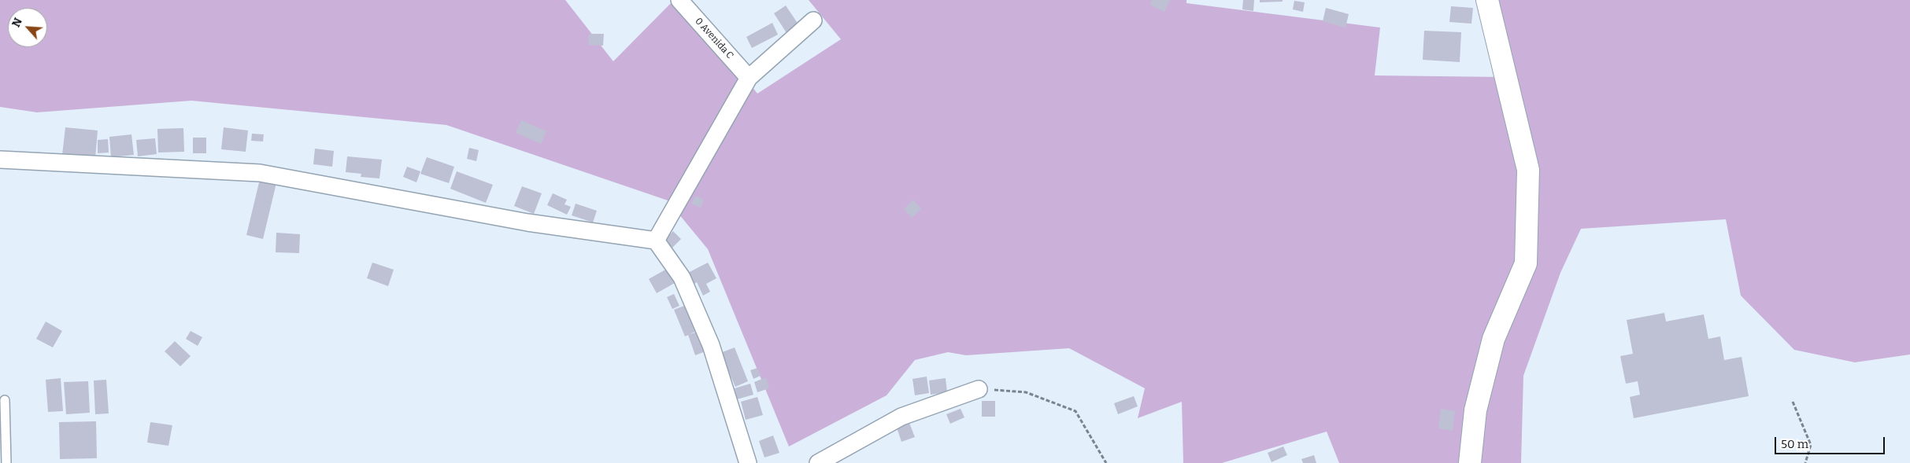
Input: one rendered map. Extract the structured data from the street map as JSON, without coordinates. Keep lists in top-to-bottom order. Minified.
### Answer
{"streets":{"street":["0 Avenida C"]},"scale_bar":"50 m","north":"top left"}
